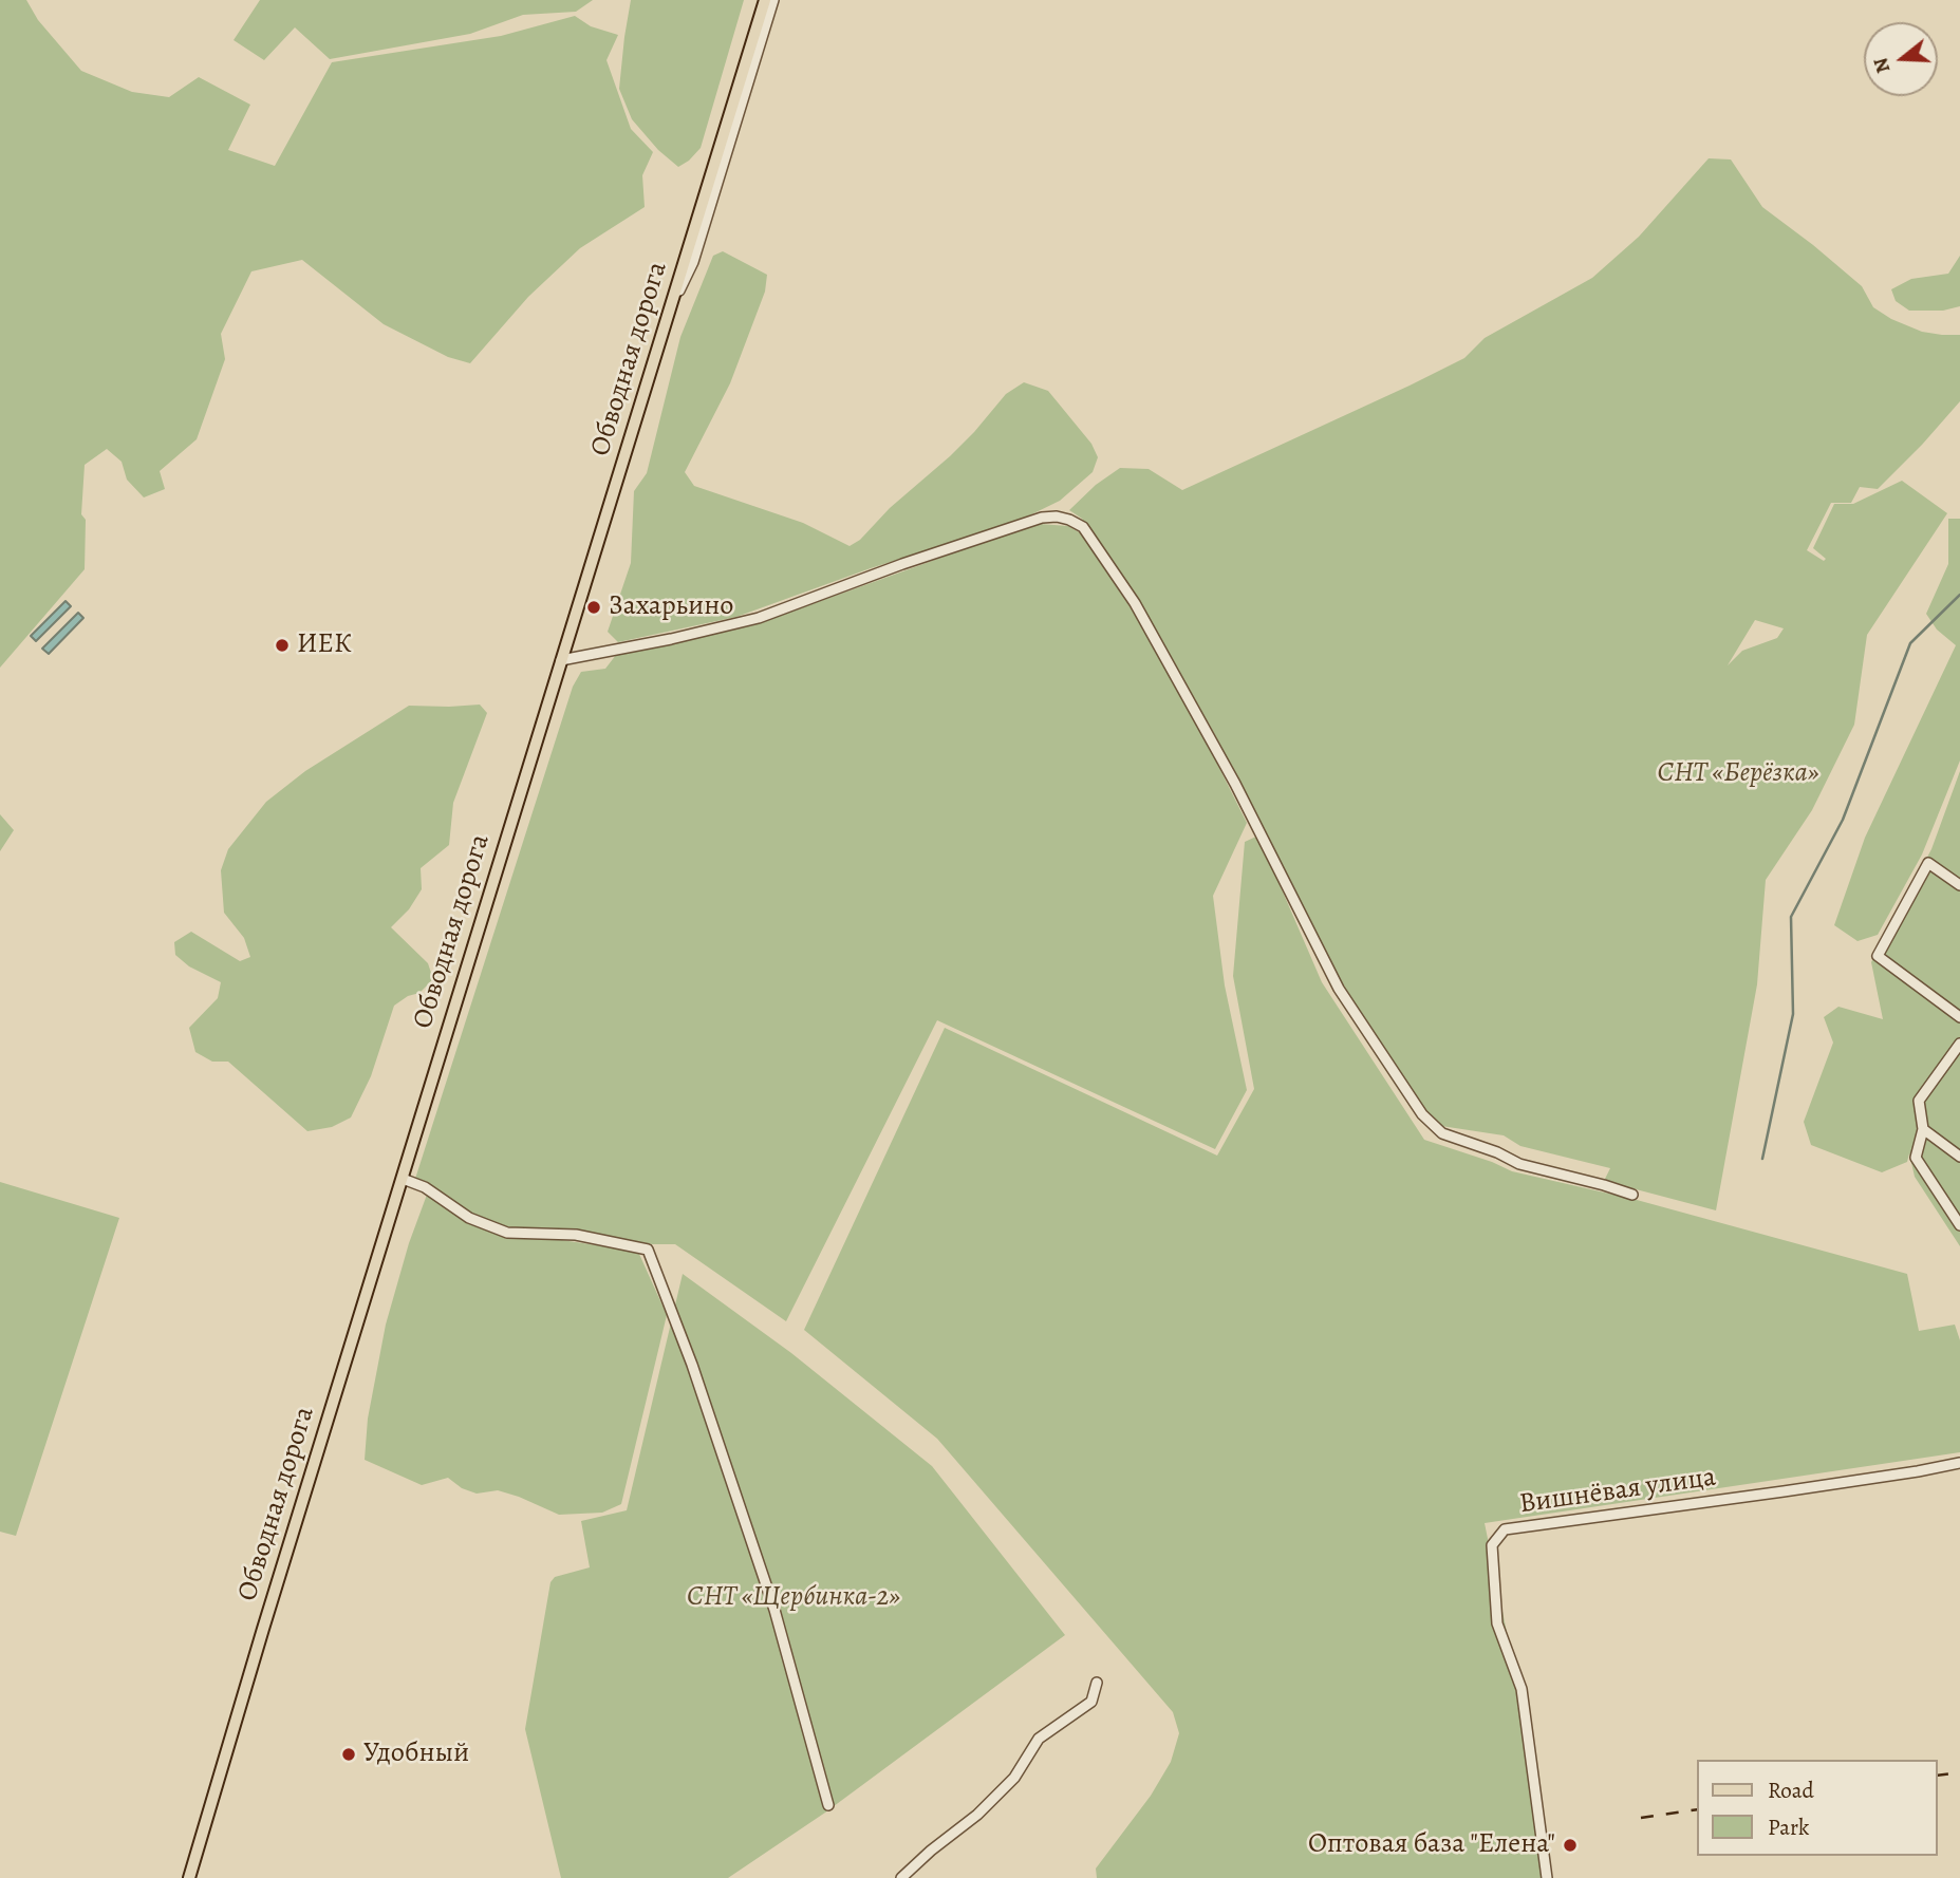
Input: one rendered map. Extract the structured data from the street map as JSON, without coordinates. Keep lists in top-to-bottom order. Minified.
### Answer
{"streets":{"main road":["Обводная дорога"],"street":["Вишнёвая улица"]},"parks":["СНТ «Берёзка»","СНТ «Щербинка-2»"],"places":["Захарьино","ИЕК","Удобный","Оптовая база \"Елена\""],"legend":["Road","Park"],"north":"left"}
